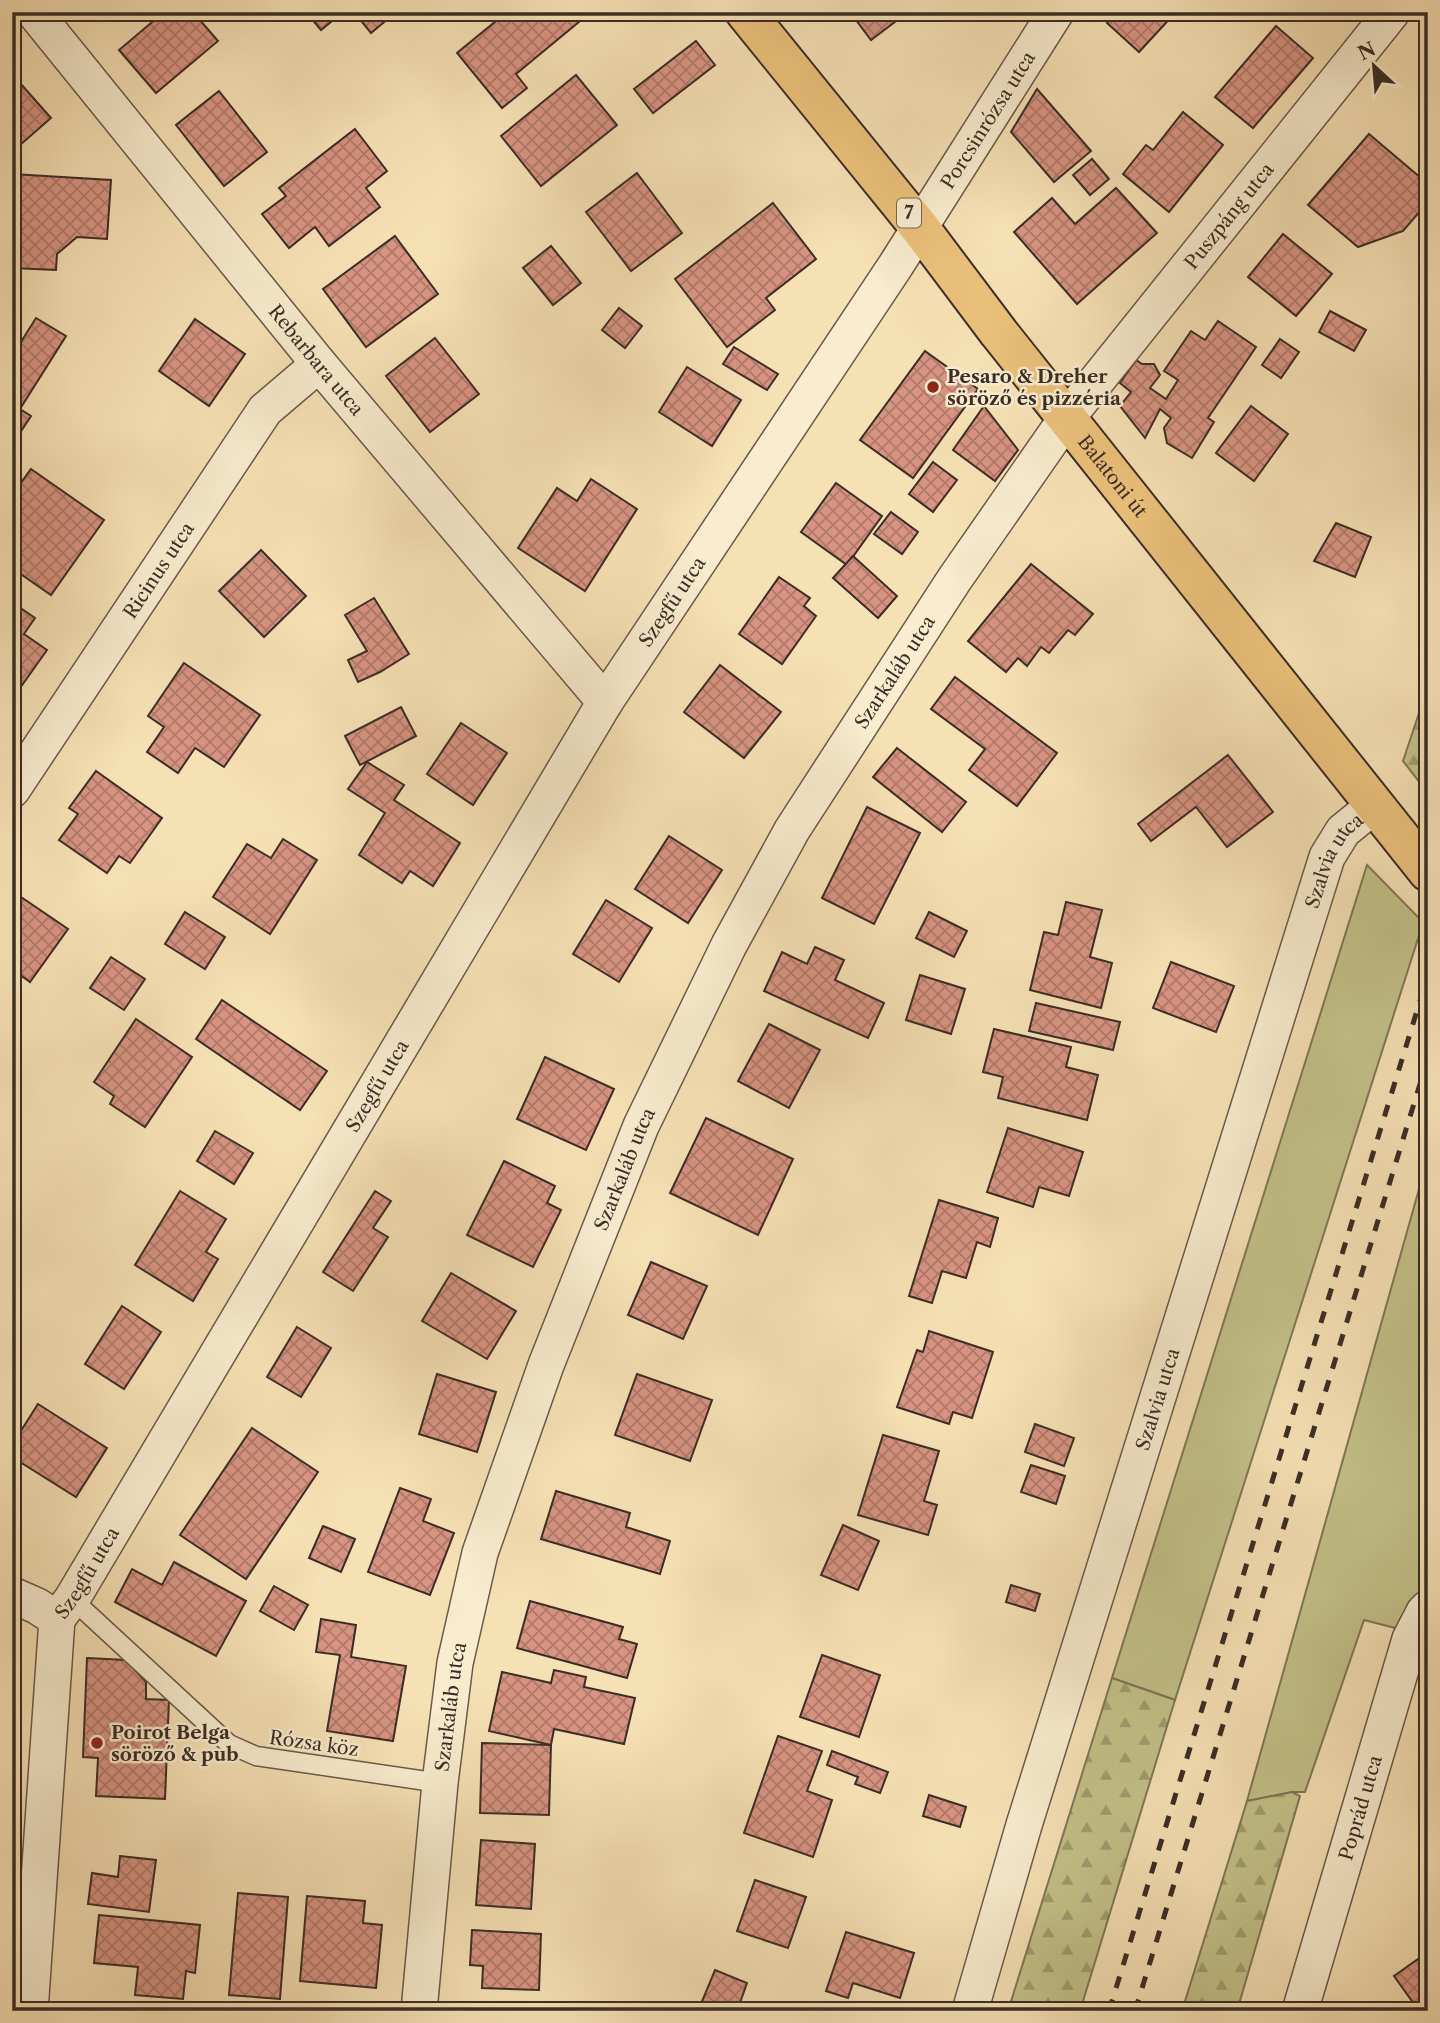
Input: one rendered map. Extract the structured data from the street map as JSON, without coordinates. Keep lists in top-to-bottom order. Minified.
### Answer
{"streets":{"main road":["7","Balatoni út"],"street":["Porcsinrózsa utca","Puszpáng utca","Rebarbara utca","Ricinus utca","Szegfű utca","Szarkaláb utca","Szalvia utca","Poprád utca"],"lane":["Rózsa köz"]},"crossings":[["Porcsinrózsa utca","Balatoni út"],["Porcsinrózsa utca","Szegfű utca"],["Puszpáng utca","Balatoni út"],["Puszpáng utca","Szarkaláb utca"],["Rebarbara utca","Ricinus utca"],["Rebarbara utca","Szegfű utca"],["Balatoni út","Szegfű utca"],["Balatoni út","Szarkaláb utca"],["Balatoni út","Szalvia utca"],["Szegfű utca","Rózsa köz"],["Szarkaláb utca","Rózsa köz"]],"places":["Pesaro & Dreher söröző és pizzéria","Poirot Belga söröző & pub"],"north":"top left"}
